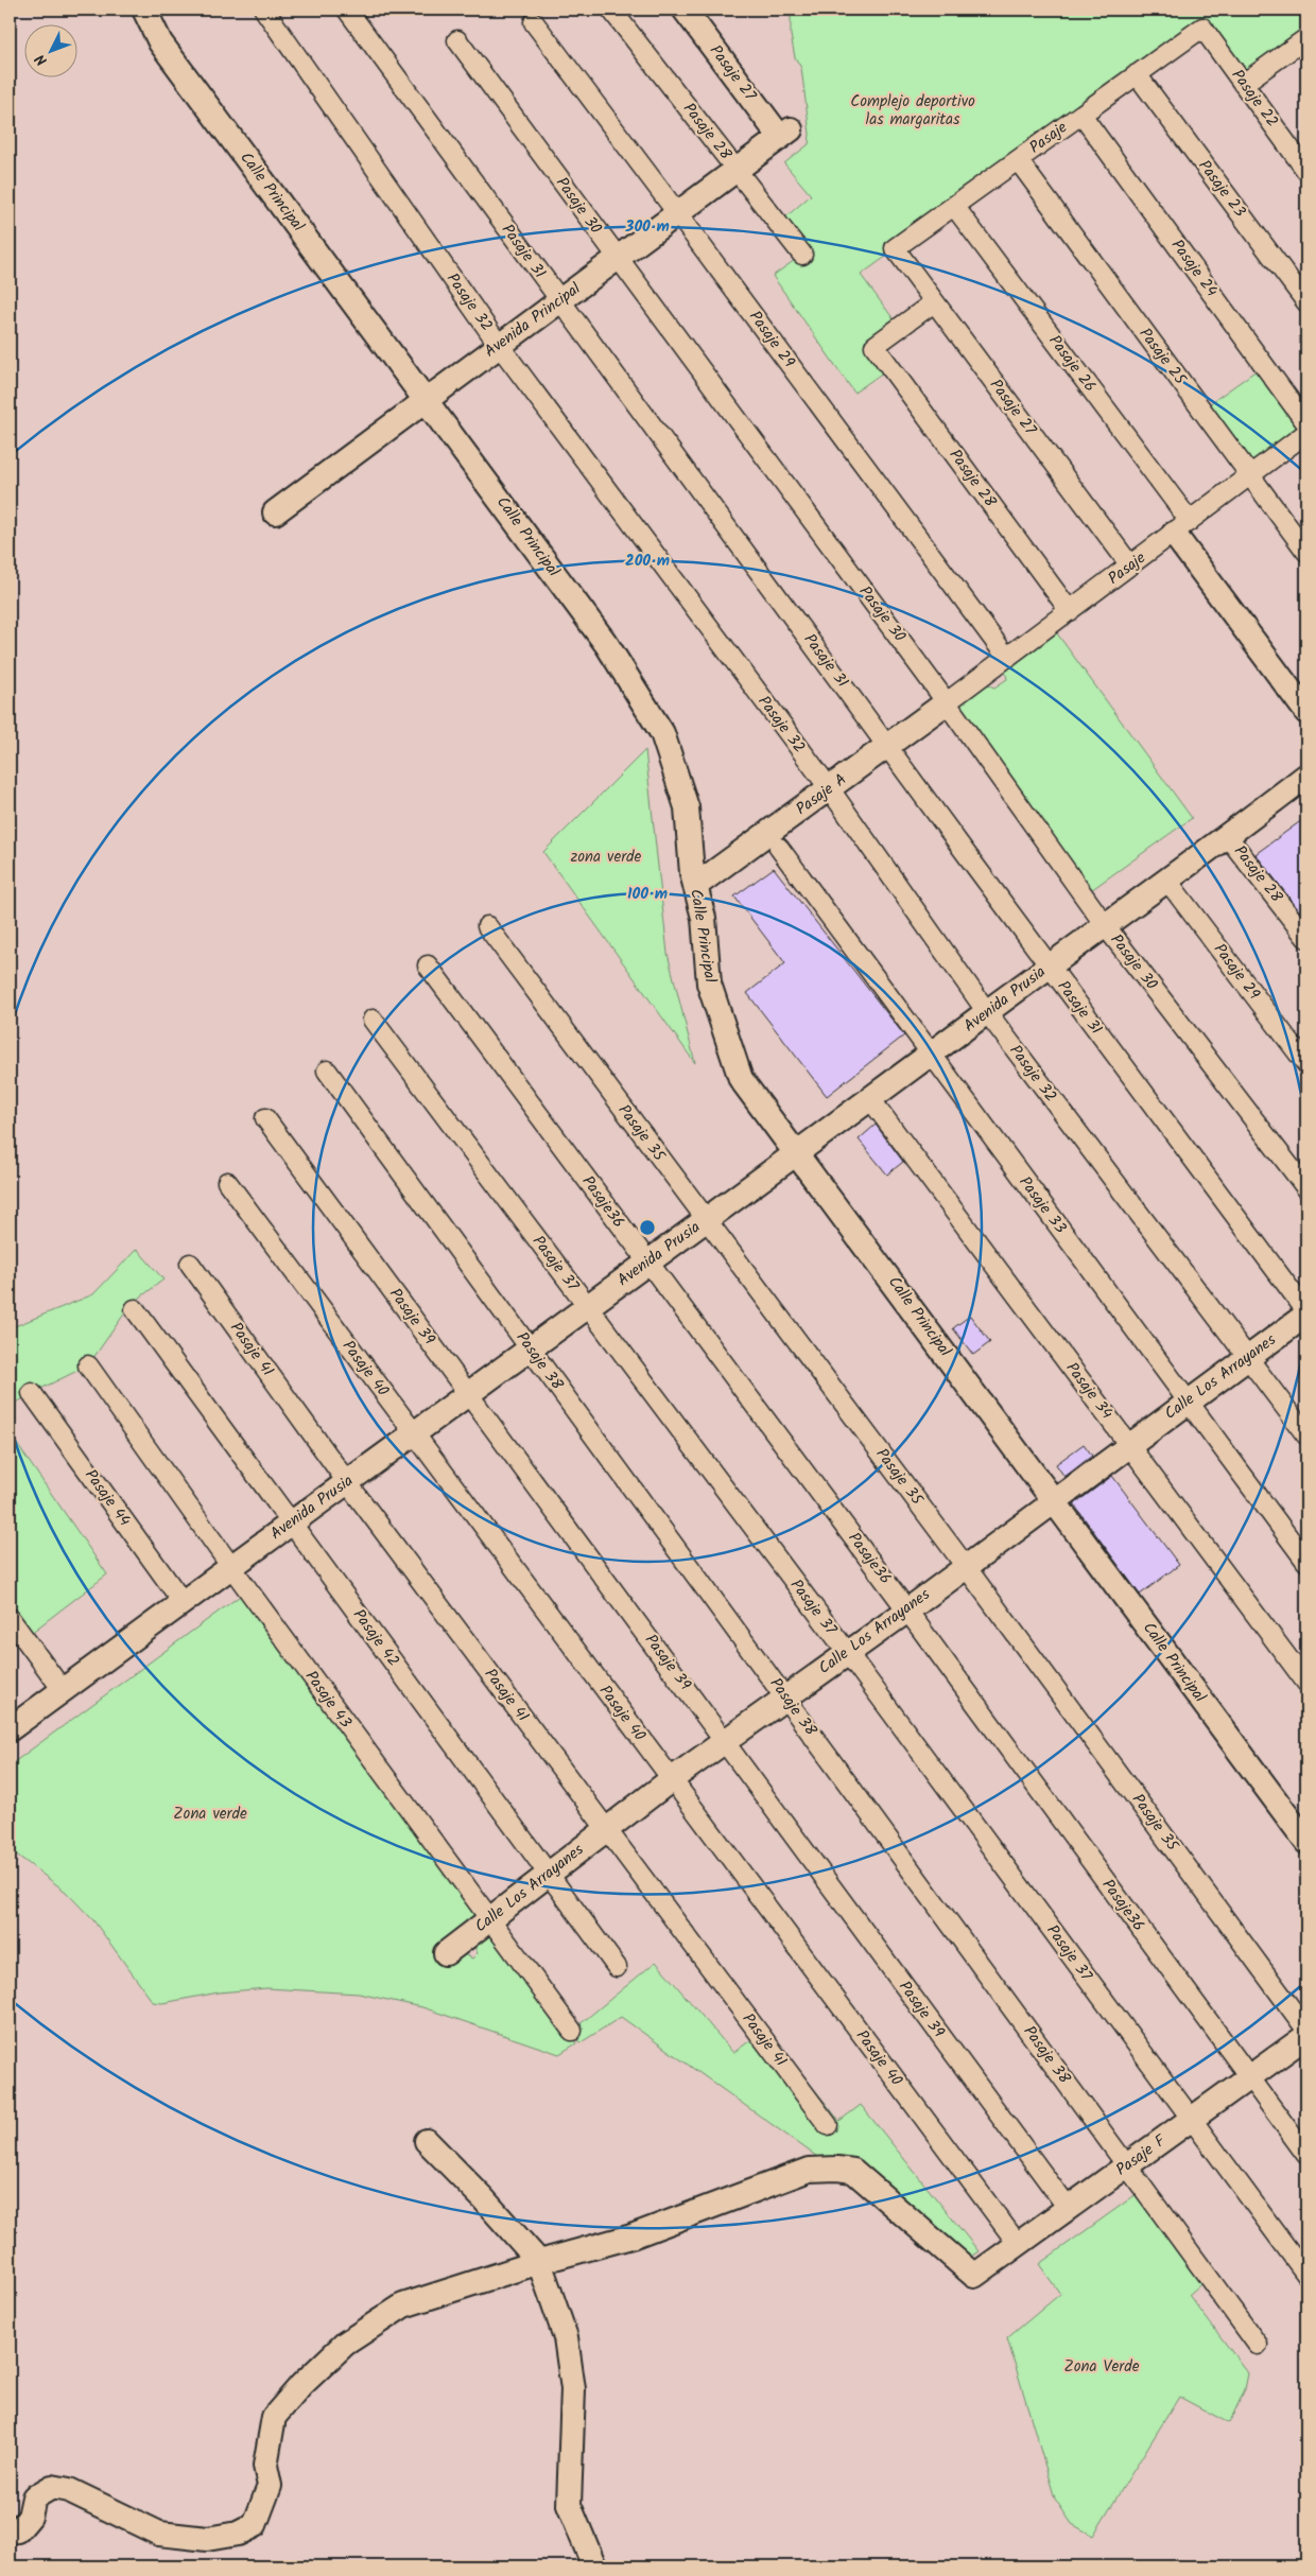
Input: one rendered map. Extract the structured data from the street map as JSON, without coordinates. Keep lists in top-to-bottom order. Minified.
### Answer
{"streets":{"street":["Pasaje 27","Pasaje 22","Pasaje 28","Pasaje","Pasaje 23","Calle Principal","Pasaje 30","Pasaje 31","Pasaje 24","Pasaje 32","Avenida Principal","Pasaje 29","Pasaje 25","Pasaje 26","Pasaje A","Avenida Prusia","Pasaje 35","Pasaje36","Pasaje 33","Pasaje 37","Pasaje 39","Pasaje 41","Pasaje 38","Pasaje 40","Calle Los Arrayanes","Pasaje 34","Pasaje 44","Pasaje 42","Pasaje 43","Pasaje F"]},"crossings":[["Pasaje 27","Pasaje 28"],["Pasaje 27","Pasaje"],["Pasaje 27","Avenida Principal"],["Pasaje 22","Pasaje"],["Pasaje 28","Pasaje"],["Pasaje 28","Avenida Principal"],["Pasaje 28","Avenida Prusia"],["Pasaje","Pasaje 23"],["Pasaje","Pasaje 30"],["Pasaje","Pasaje 24"],["Pasaje","Pasaje 29"],["Pasaje","Pasaje 25"],["Pasaje","Pasaje 26"],["Pasaje","Pasaje A"],["Calle Principal","Avenida Principal"],["Calle Principal","Pasaje A"],["Calle Principal","Avenida Prusia"],["Calle Principal","Calle Los Arrayanes"],["Pasaje 30","Avenida Principal"],["Pasaje 30","Pasaje A"],["Pasaje 30","Avenida Prusia"],["Pasaje 31","Avenida Principal"],["Pasaje 31","Pasaje A"],["Pasaje 31","Avenida Prusia"],["Pasaje 31","Calle Los Arrayanes"],["Pasaje 32","Avenida Principal"],["Pasaje 32","Pasaje A"],["Pasaje 32","Avenida Prusia"],["Pasaje 32","Calle Los Arrayanes"],["Avenida Principal","Pasaje 29"],["Pasaje 29","Avenida Prusia"],["Avenida Prusia","Pasaje 35"],["Avenida Prusia","Pasaje36"],["Avenida Prusia","Pasaje 33"],["Avenida Prusia","Pasaje 37"],["Avenida Prusia","Pasaje 39"],["Avenida Prusia","Pasaje 41"],["Avenida Prusia","Pasaje 38"],["Avenida Prusia","Pasaje 40"],["Avenida Prusia","Pasaje 34"],["Avenida Prusia","Pasaje 44"],["Avenida Prusia","Pasaje 42"],["Avenida Prusia","Pasaje 43"],["Pasaje 35","Calle Los Arrayanes"],["Pasaje36","Calle Los Arrayanes"],["Pasaje36","Pasaje F"],["Pasaje 33","Calle Los Arrayanes"],["Pasaje 37","Calle Los Arrayanes"],["Pasaje 37","Pasaje F"],["Pasaje 39","Calle Los Arrayanes"],["Pasaje 39","Pasaje F"],["Pasaje 41","Calle Los Arrayanes"],["Pasaje 38","Calle Los Arrayanes"],["Pasaje 38","Pasaje F"],["Pasaje 40","Calle Los Arrayanes"],["Pasaje 40","Pasaje F"],["Calle Los Arrayanes","Pasaje 34"],["Calle Los Arrayanes","Pasaje 42"],["Calle Los Arrayanes","Pasaje 43"]],"parks":["Complejo deportivo las margaritas","zona verde","Zona verde","Zona Verde"],"north":"bottom left","rings":["300 m","200 m","100 m"]}
